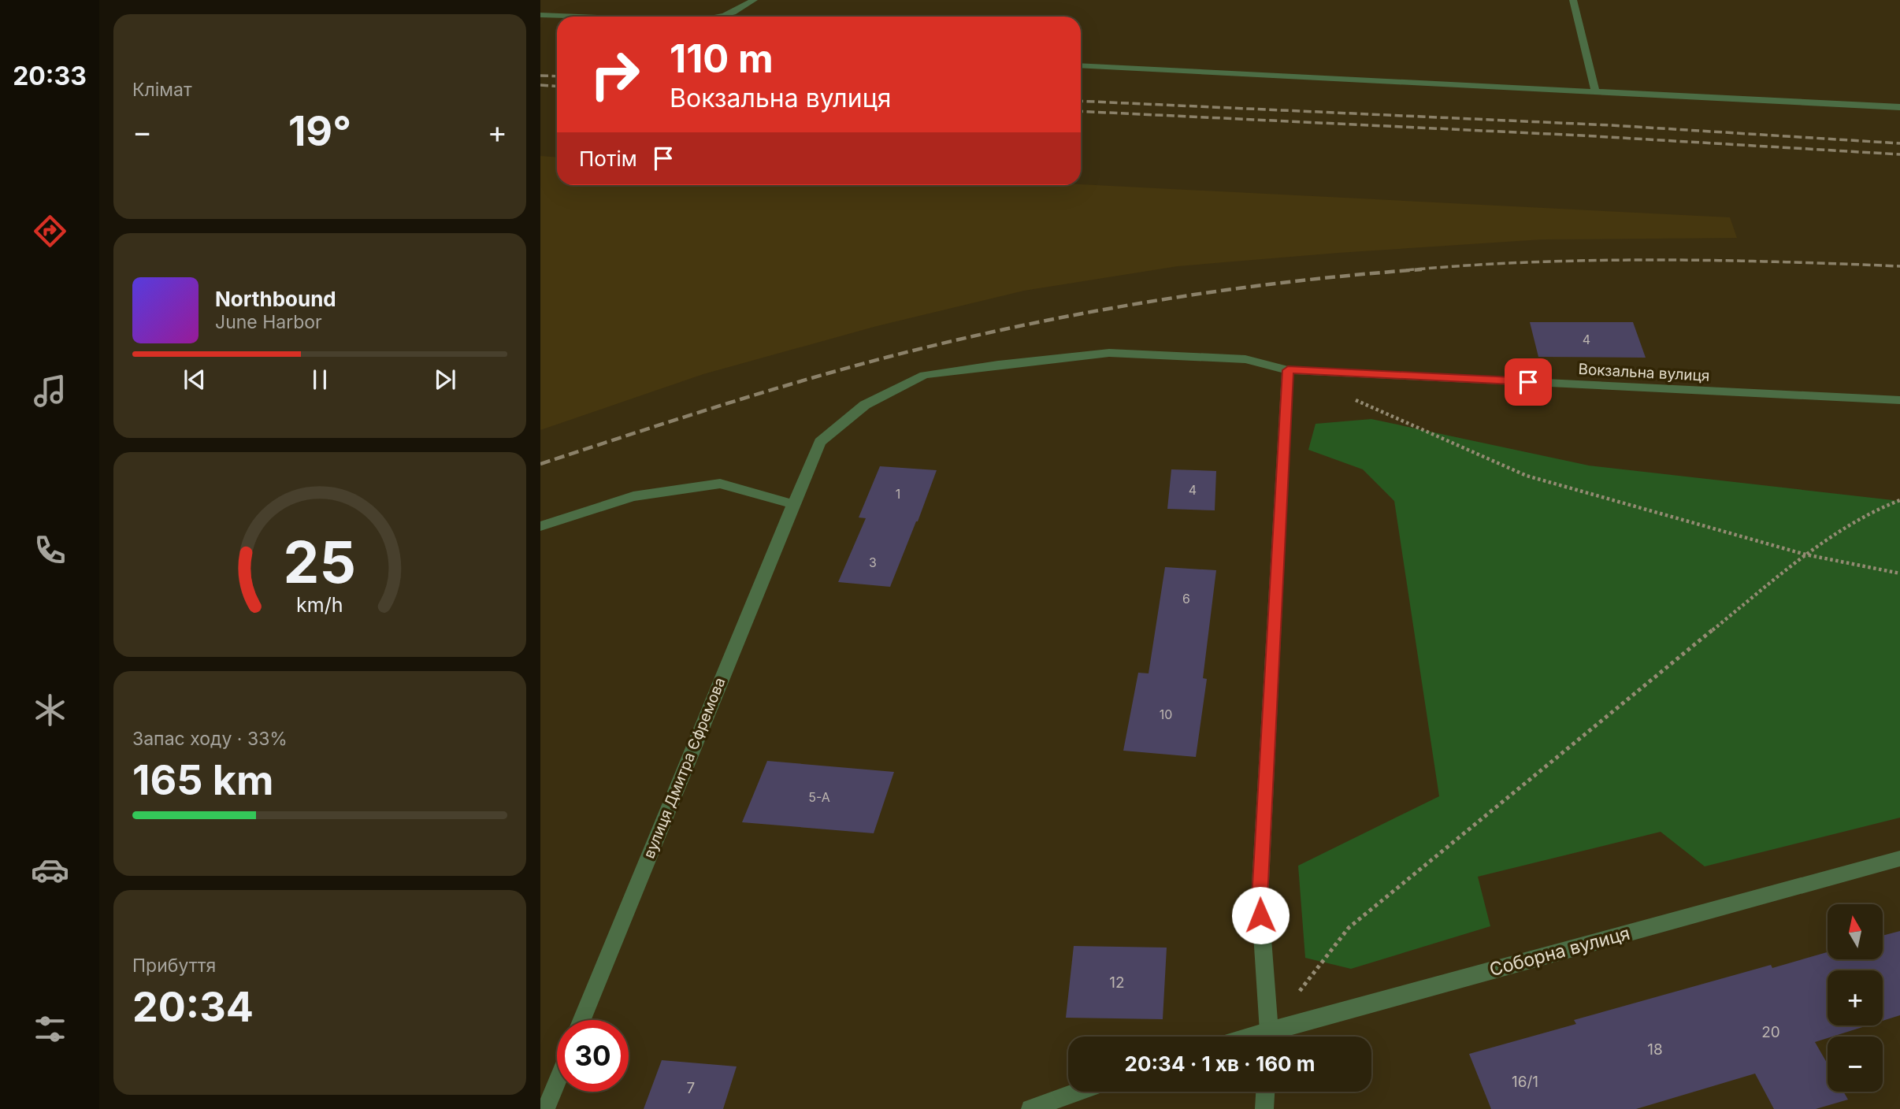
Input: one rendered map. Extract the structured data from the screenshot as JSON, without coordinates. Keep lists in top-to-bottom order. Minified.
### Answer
{"streets":{"street":["Вокзальна вулиця","вулиця Дмитра Єфремова","Соборна вулиця"]},"crossings":[["Вокзальна вулиця","вулиця Дмитра Єфремова"]],"house_numbers":["4","4","1","3","6","10","5-А","12","20","18","16/1","7"],"north":"top","page":{"tabs":"20:33","tile":["Клімат",["Запас ходу · 33%","165 km"],["Прибуття","20:34"]],"turn":["110 m","Вокзальна вулиця"],"heat":["−","19°","+"],"then":"Потім","song":["Northbound","June Harbor"],"map_buttons":["+","−"],"limit":"30","trip":"20:34 · 1 хв · 160 m","gauge":["25","km/h"]}}
